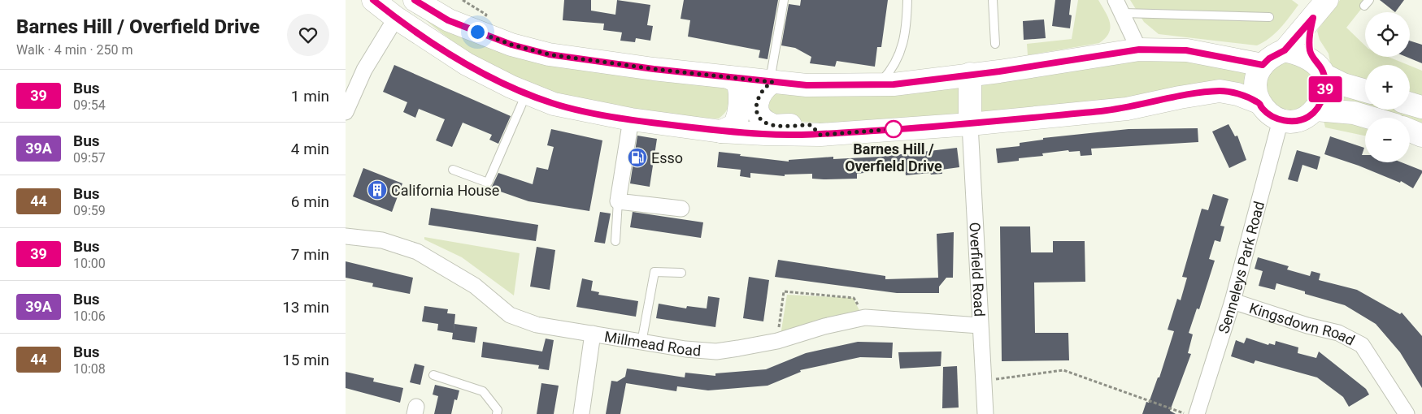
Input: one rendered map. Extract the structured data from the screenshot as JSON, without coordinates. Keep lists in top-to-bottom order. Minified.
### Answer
{"streets":{"street":["Senneleys Park Road","Overfield Road","Kingsdown Road","Millmead Road"]},"crossings":[["Senneleys Park Road","Kingsdown Road"],["Overfield Road","Millmead Road"]],"places":{"other":["Barnes Hill / Overfield Drive"],"fuel station":["Esso"],"building":["California House"]},"lines":["bus line 39"],"page":{"heading":["Barnes Hill / Overfield Drive","Walk · 4 min · 250 m"],"on_map":"39","map_buttons":["+","−"],"list":[{"mark":"39","name":"Bus","note":"09:54","value":"1 min"},{"mark":"39A","name":"Bus","note":"09:57","value":"4 min"},{"mark":"44","name":"Bus","note":"09:59","value":"6 min"},{"mark":"39","name":"Bus","note":"10:00","value":"7 min"},{"mark":"39A","name":"Bus","note":"10:06","value":"13 min"},{"mark":"44","name":"Bus","note":"10:08","value":"15 min"}]}}
